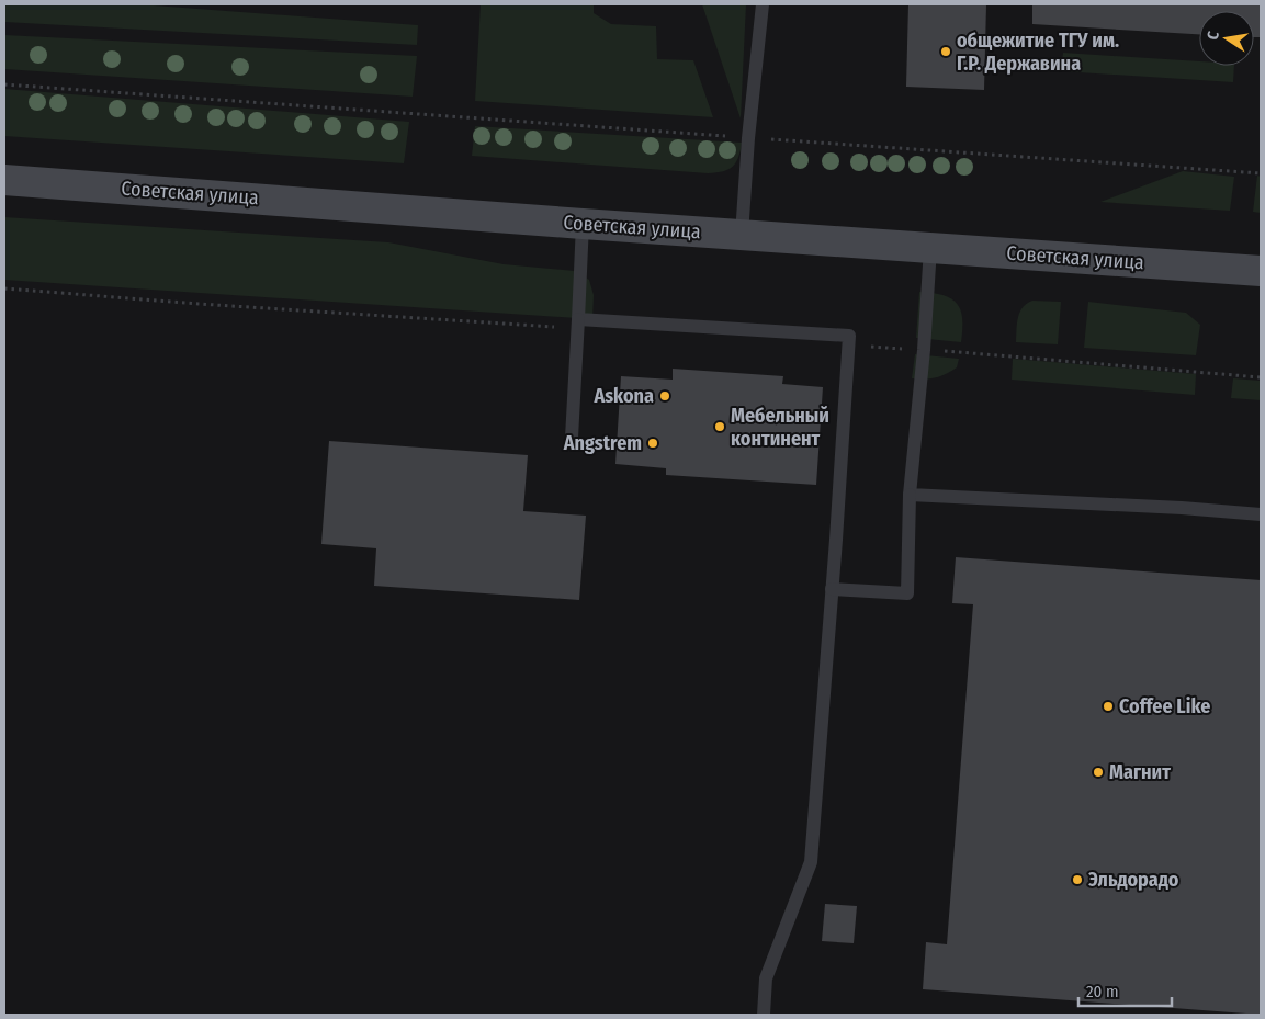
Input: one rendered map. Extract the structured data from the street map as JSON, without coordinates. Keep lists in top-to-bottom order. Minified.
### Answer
{"streets":{"main road":["Советская улица"]},"places":["общежитие ТГУ им. Г.Р. Державина","Askona","Мебельный континент","Angstrem","Coffee Like","Магнит","Эльдорадо"],"scale_bar":"20 m","north":"left"}
